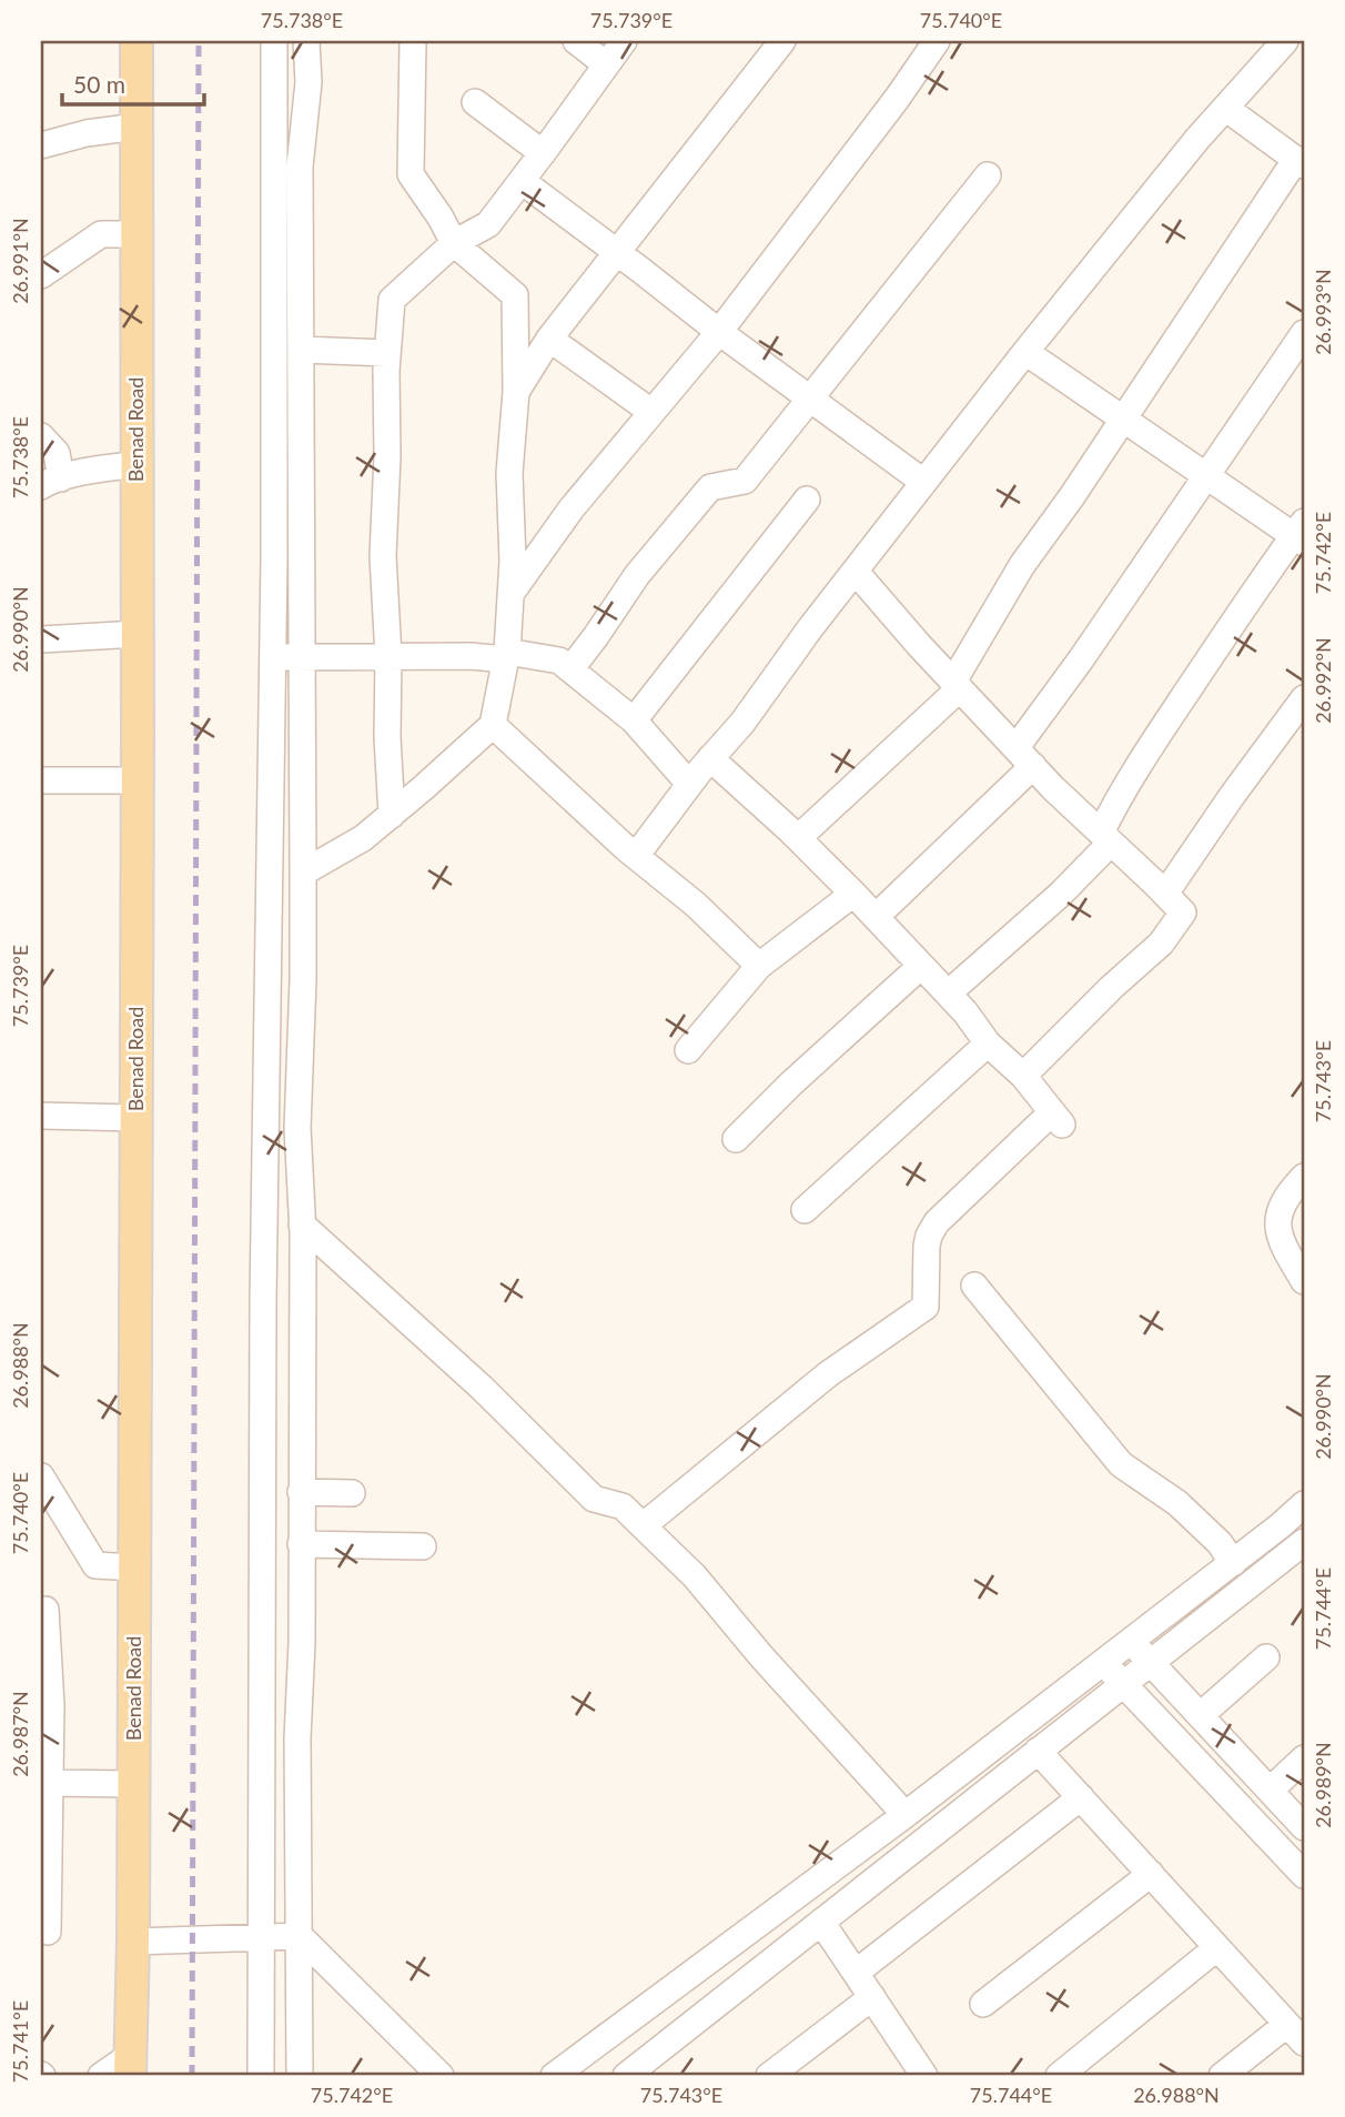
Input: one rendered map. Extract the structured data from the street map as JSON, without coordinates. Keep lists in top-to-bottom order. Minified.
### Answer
{"streets":{"main road":["Benad Road"]},"scale_bar":"50 m","coordinates":["75.738°E","75.739°E","75.740°E","26.991°N","26.993°N","75.742°E","26.990°N","26.992°N","75.743°E","26.988°N","75.744°E","26.987°N","26.989°N","75.741°E"]}
